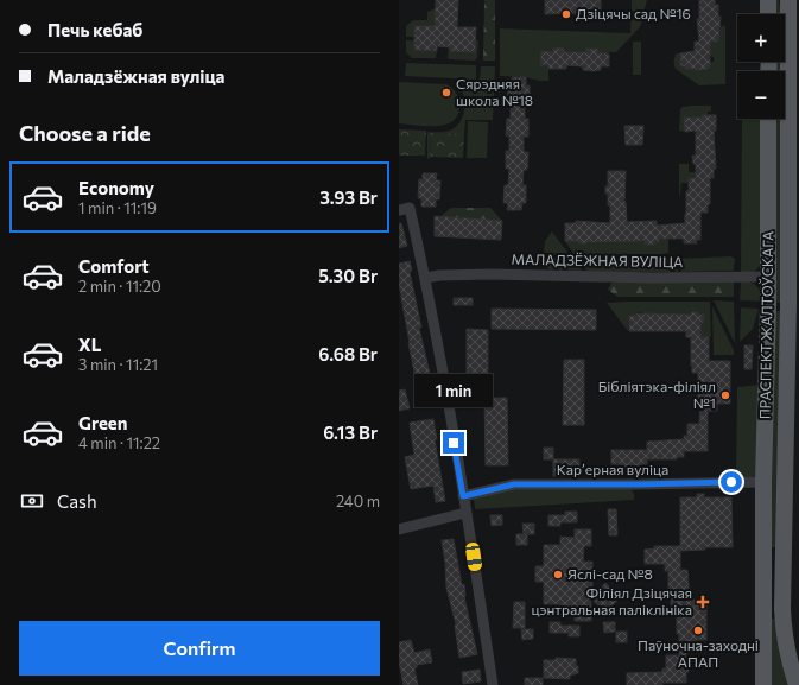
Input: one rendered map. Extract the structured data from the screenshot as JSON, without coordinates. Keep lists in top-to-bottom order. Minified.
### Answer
{"streets":{"main road":["ПРАСПЕКТ ЖАЛТОЎСКАГА"],"street":["МАЛАДЗЁЖНАЯ ВУЛІЦА","Карʼерная вуліца"]},"crossings":[["МАЛАДЗЁЖНАЯ ВУЛІЦА","ПРАСПЕКТ ЖАЛТОЎСКАГА"],["ПРАСПЕКТ ЖАЛТОЎСКАГА","Карʼерная вуліца"]],"places":{"other":["Дзіцячы сад №16","Сярэдняя школа №18","Бібліятэка-філіял №1","Яслі-сад №8","Паўночна-заходні АПАП"],"health":["Філіял Дзіцячая цэнтральная паліклініка"]},"page":{"banner":["Печь кебаб","Маладзёжная вуліца"],"map_buttons":["+","−"],"heading":"Choose a ride","list":[{"name":"Economy","note":"1 min · 11:19","value":"3.93 Br"},{"name":"Comfort","note":"2 min · 11:20","value":"5.30 Br"},{"name":"XL","note":"3 min · 11:21","value":"6.68 Br"},{"name":"Green","note":"4 min · 11:22","value":"6.13 Br"}],"bubble":"1 min","pay":["Cash","240 m"],"buttons":"Confirm"}}
